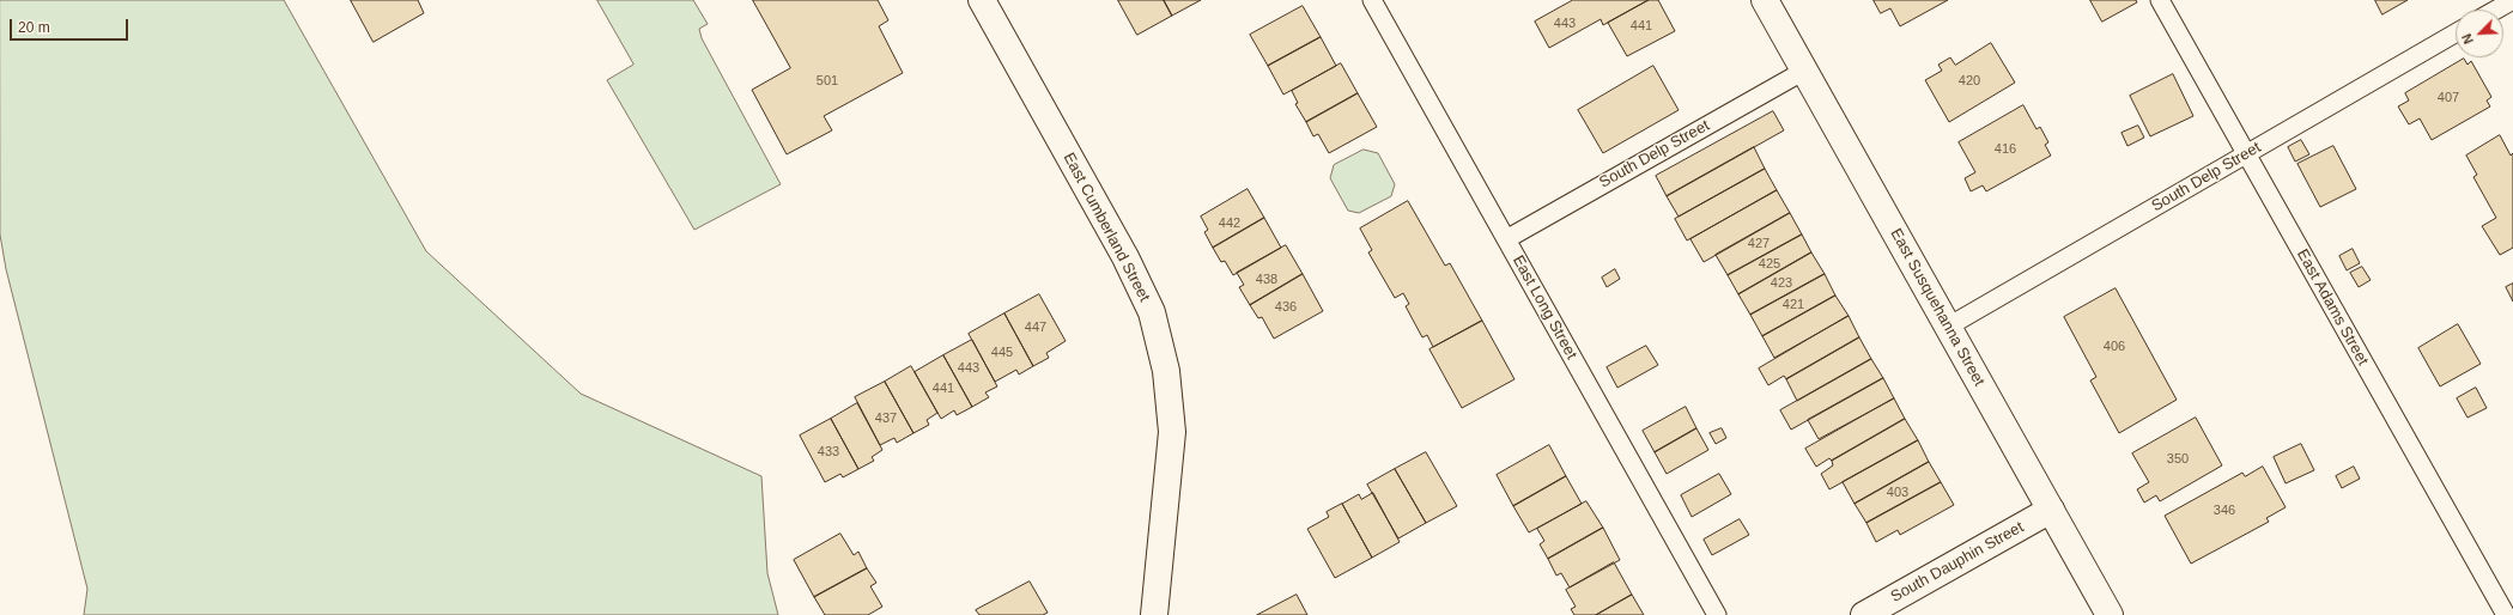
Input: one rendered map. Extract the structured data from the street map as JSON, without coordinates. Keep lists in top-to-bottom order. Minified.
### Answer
{"streets":{"street":["East Cumberland Street","East Susquehanna Street","South Dauphin Street"],"lane":["South Delp Street","East Long Street","East Adams Street"]},"crossings":[["South Delp Street","East Long Street"],["South Delp Street","East Susquehanna Street"],["South Delp Street","East Adams Street"],["East Susquehanna Street","South Dauphin Street"]],"house_numbers":["443","441","501","420","407","416","442","427","425","438","423","421","436","447","406","445","443","441","437","433","350","403","346"],"scale_bar":"20 m","north":"bottom left"}
